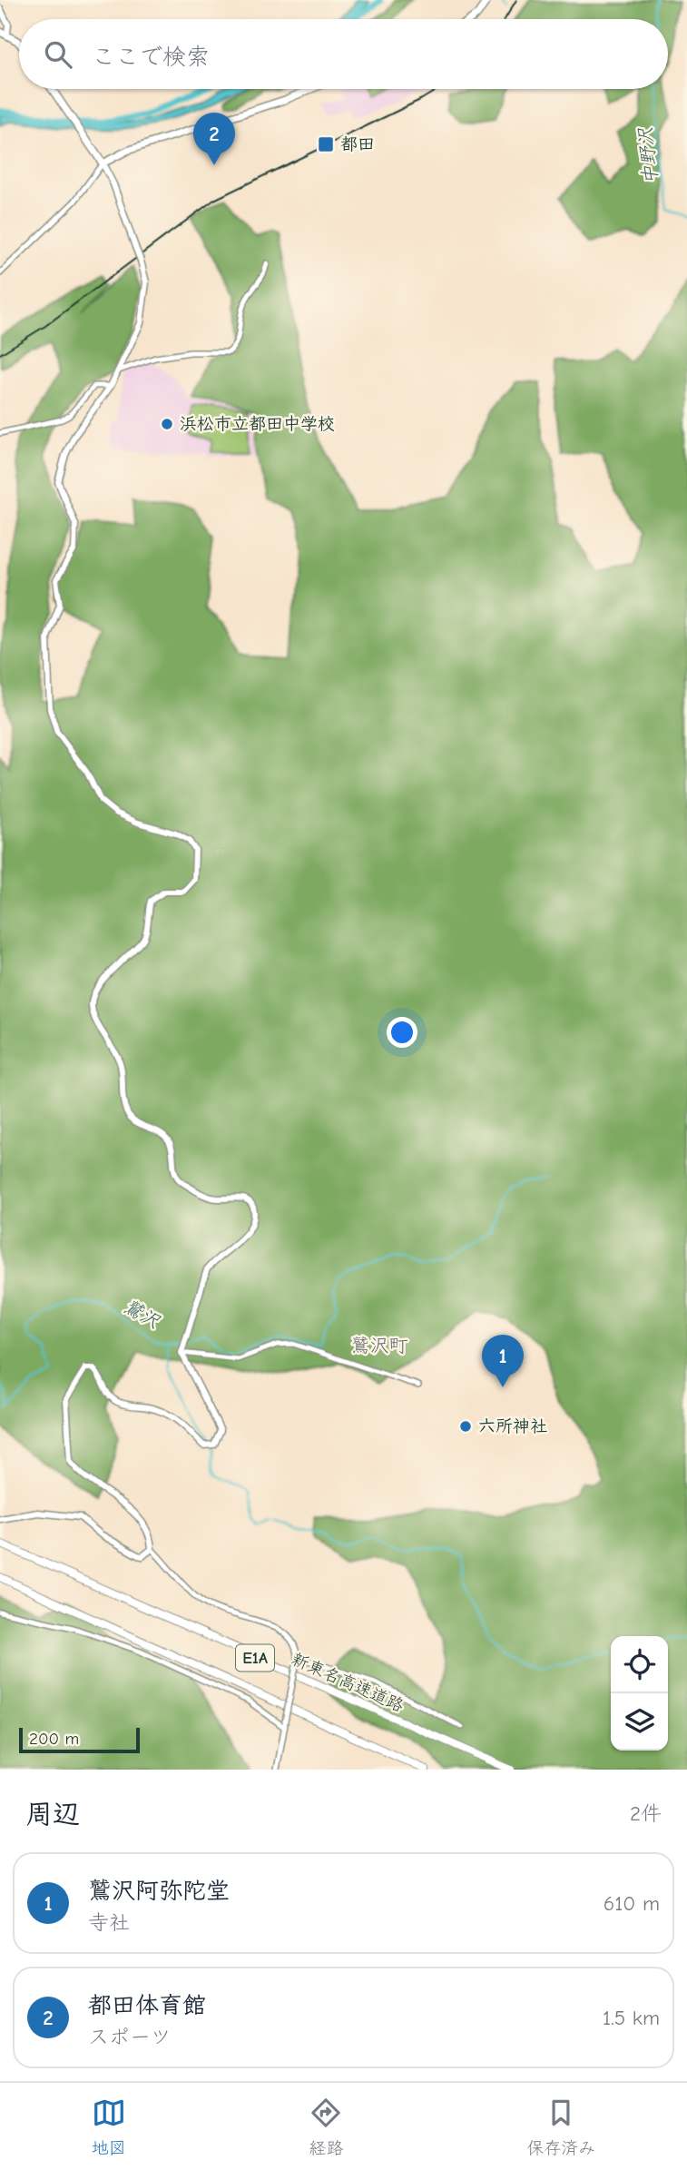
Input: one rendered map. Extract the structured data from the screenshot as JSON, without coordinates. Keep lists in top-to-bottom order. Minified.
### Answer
{"streets":{"highway":["E1A","新東名高速道路"]},"districts":["鷲沢町"],"water":["中野沢","鷲沢"],"places":{"transit":["都田"],"other":["浜松市立都田中学校","六所神社"]},"scale_bar":"200 m","page":{"search":"ここで検索","pins":["2","1"],"scale":"200 m","heading":["周辺","2件"],"list":[{"mark":"1","name":"鷲沢阿弥陀堂","note":"寺社","value":"610 m"},{"mark":"2","name":"都田体育館","note":"スポーツ","value":"1.5 km"}],"nav":["地図","経路","保存済み"]}}
